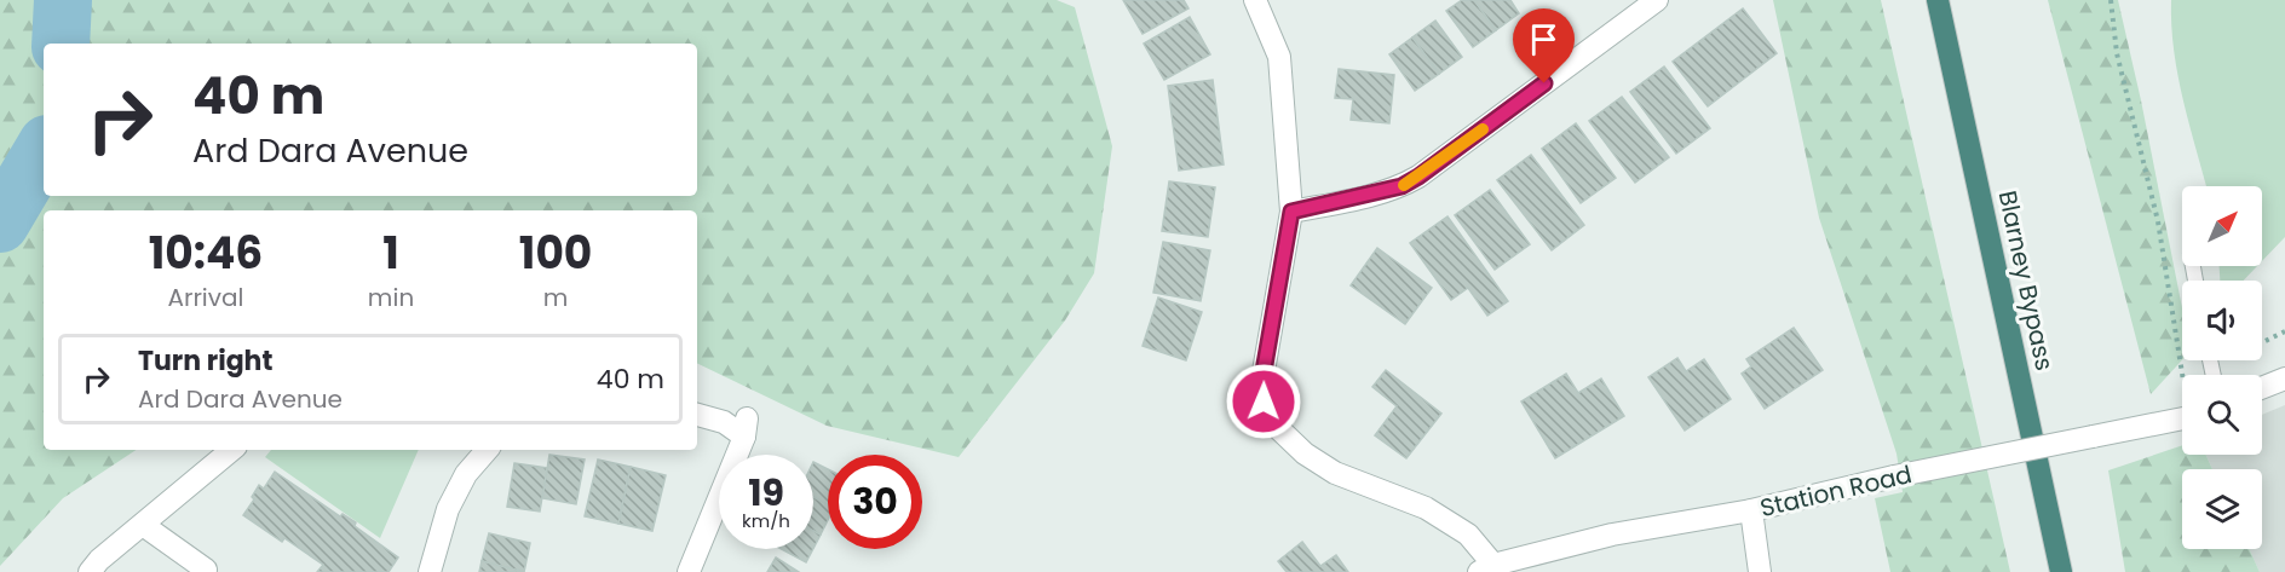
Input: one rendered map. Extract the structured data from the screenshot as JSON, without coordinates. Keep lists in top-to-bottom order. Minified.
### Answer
{"streets":{"highway":["Blarney Bypass"],"street":["Station Road"]},"north":"top right","page":{"turn":["40 m","Ard Dara Avenue"],"eta":["10:46","Arrival","1","min","100","m"],"list":[{"name":"Turn right","note":"Ard Dara Avenue","value":"40 m"}],"speed":"19 km/h","limit":"30"}}
